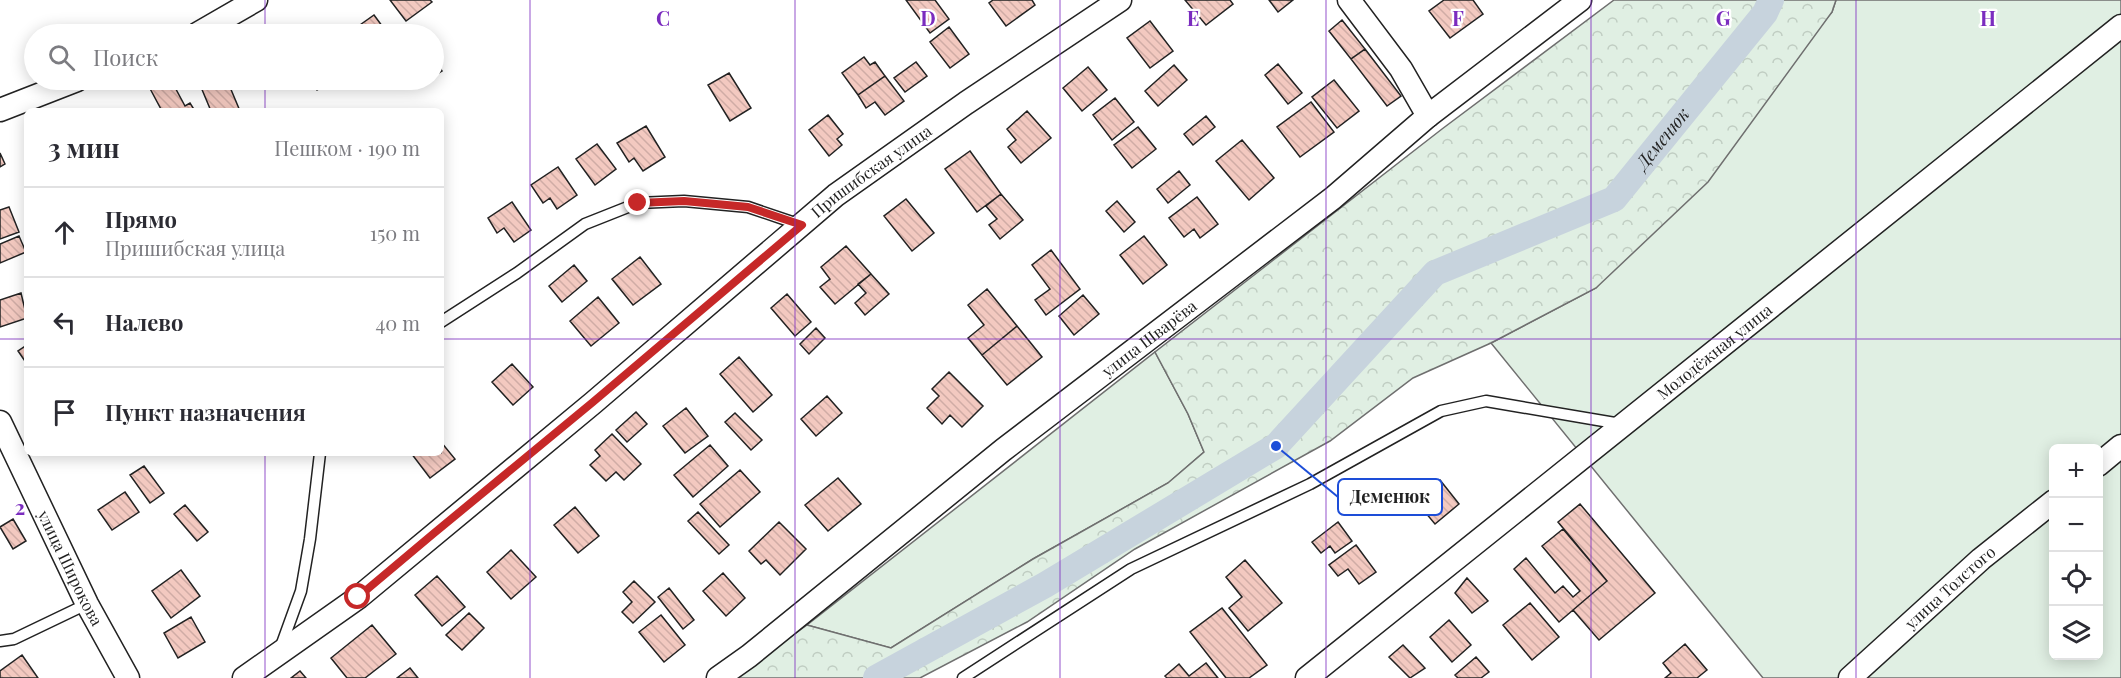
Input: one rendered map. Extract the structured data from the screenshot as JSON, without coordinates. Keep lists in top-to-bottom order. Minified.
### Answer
{"streets":{"street":["Пришибская улица","улица Шварёва","Молодёжная улица","улица Широкова","улица Толстого"]},"water":["Деменюк"],"places":["Деменюк"],"page":{"search":"Поиск","heading":["3 мин","Пешком · 190 m"],"list":[["Прямо","Пришибская улица","150 m"],["Налево","40 m"],"Пункт назначения"],"map_buttons":["+","−"]},"grid":{"columns":["C","D","E","F","G","H"],"rows":["2"]}}
